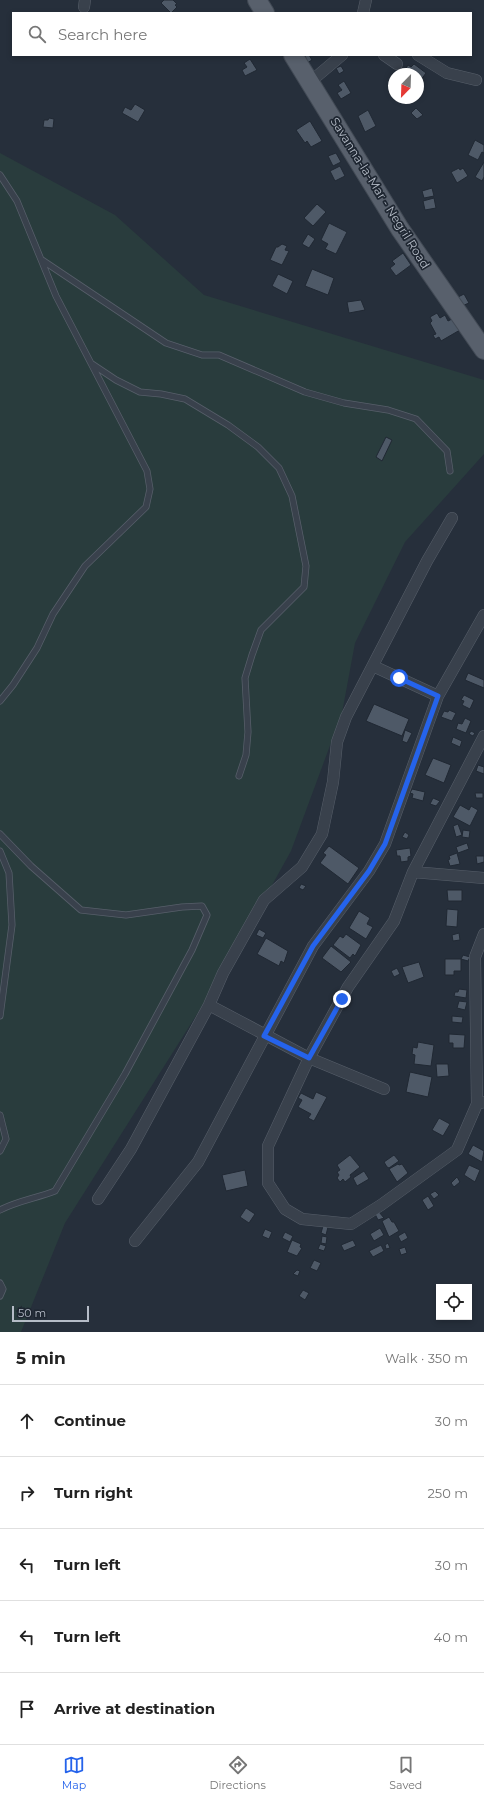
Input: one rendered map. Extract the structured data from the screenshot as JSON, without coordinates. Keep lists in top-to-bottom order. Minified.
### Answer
{"streets":{"main road":["Savanna-la-Mar - Negril Road"]},"scale_bar":"50 m","north":"bottom left","page":{"search":"Search here","scale":"50 m","heading":["5 min","Walk · 350 m"],"list":[["Continue","30 m"],["Turn right","250 m"],["Turn left","30 m"],["Turn left","40 m"],"Arrive at destination"],"nav":["Map","Directions","Saved"]}}
